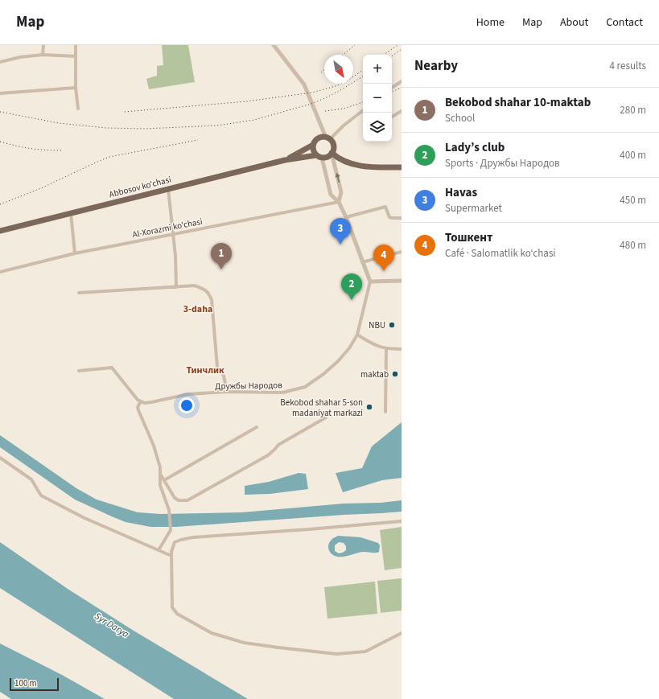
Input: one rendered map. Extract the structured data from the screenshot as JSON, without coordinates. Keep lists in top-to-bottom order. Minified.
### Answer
{"streets":{"main road":["Abbosov ko'chasi"],"street":["Al-Xorazmi ko'chasi","Дружбы Народов"]},"districts":["3-daha","Тинчлик"],"water":["Syr Darya"],"places":["NBU","maktab","Bekobod shahar 5-son madaniyat markazi"],"scale_bar":"100 m","north":"bottom right","page":{"header":"Map","nav":["Home","Map","About","Contact"],"heading":["Nearby","4 results"],"map_buttons":["+","−"],"list":[{"mark":"1","name":"Bekobod shahar 10-maktab","note":"School","value":"280 m"},{"mark":"2","name":"Lady’s club","note":"Sports · Дружбы Народов","value":"400 m"},{"mark":"3","name":"Havas","note":"Supermarket","value":"450 m"},{"mark":"4","name":"Тошкент","note":"Café · Salomatlik ko‘chasi","value":"480 m"}],"pins":["3","1","4","2"],"scale":"100 m"}}
